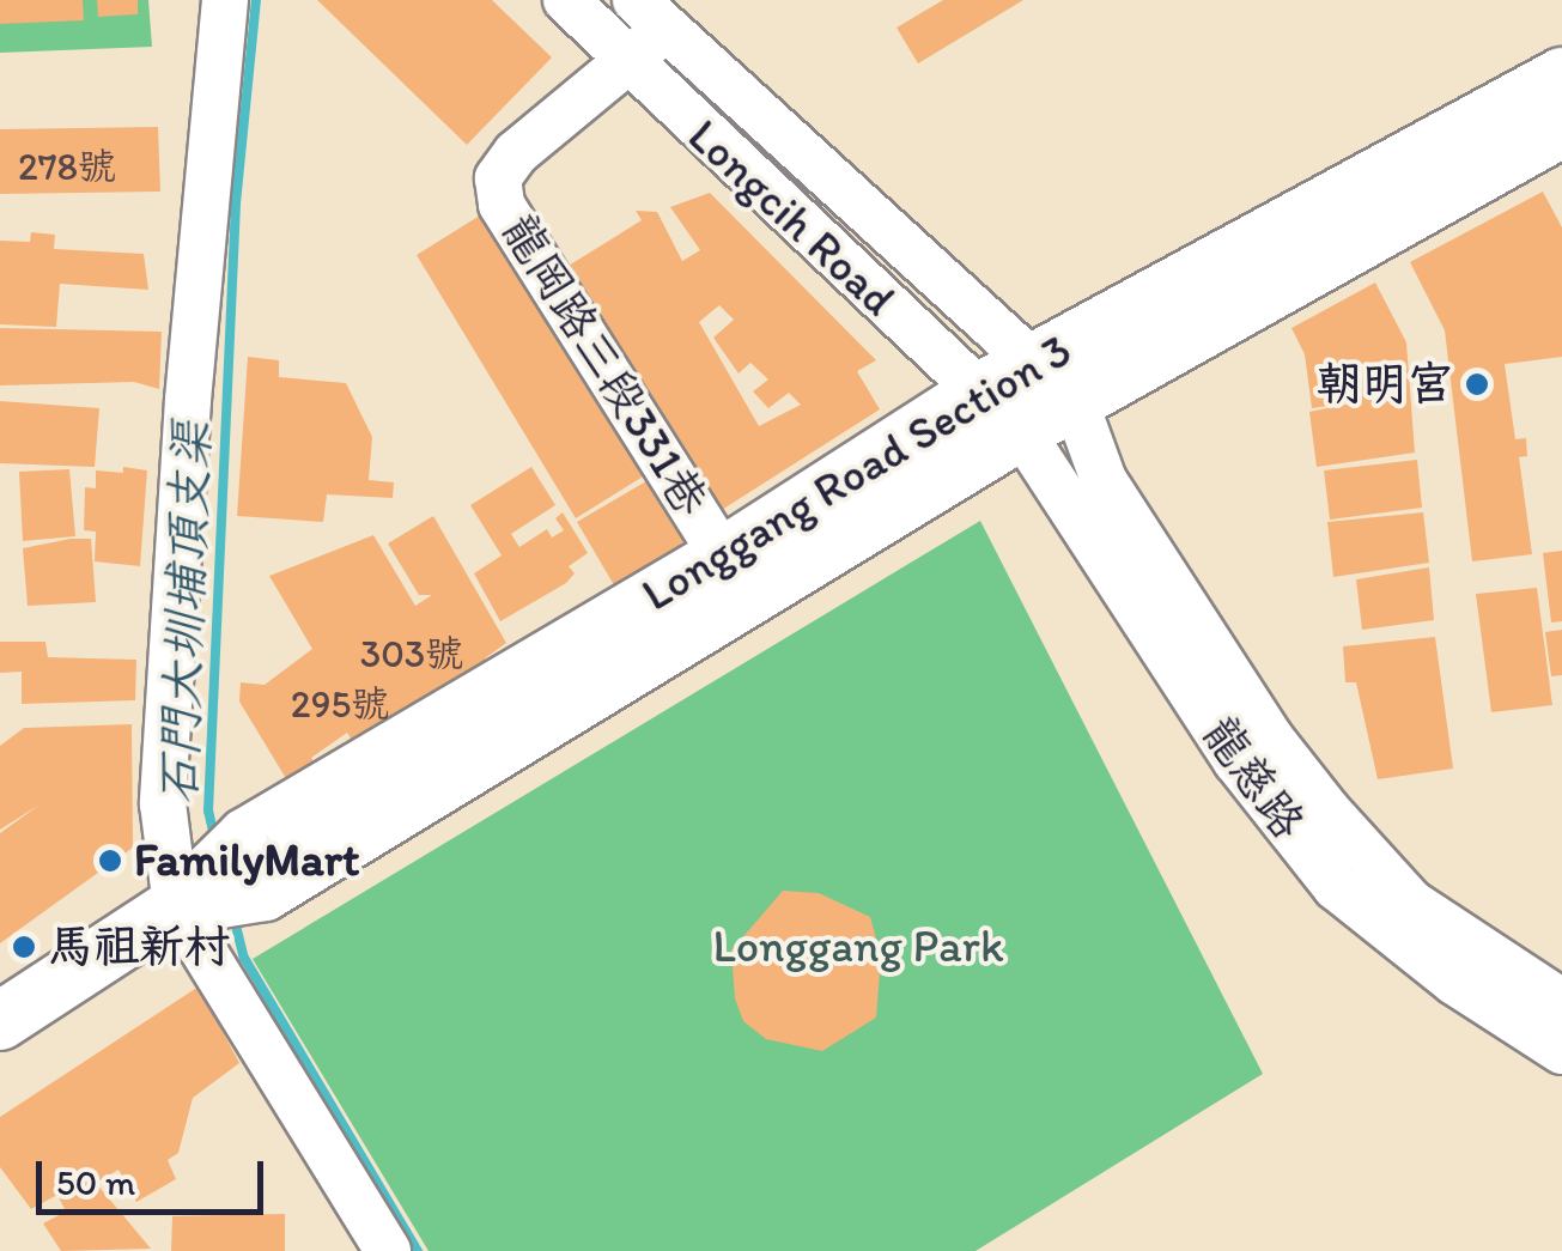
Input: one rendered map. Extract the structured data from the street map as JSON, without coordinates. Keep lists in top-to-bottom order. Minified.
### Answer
{"streets":{"main road":["Longgang Road Section 3"],"street":["Longcih Road","龍岡路三段331巷","龍慈路"]},"crossings":[["Longcih Road","龍岡路三段331巷"],["Longcih Road","Longgang Road Section 3"],["Longcih Road","龍慈路"],["龍岡路三段331巷","Longgang Road Section 3"],["Longgang Road Section 3","龍慈路"]],"water":["石門大圳埔頂支渠"],"parks":["Longgang Park"],"places":["朝明宮","FamilyMart","馬祖新村"],"house_numbers":["278號","303號","295號"],"scale_bar":"50 m"}
